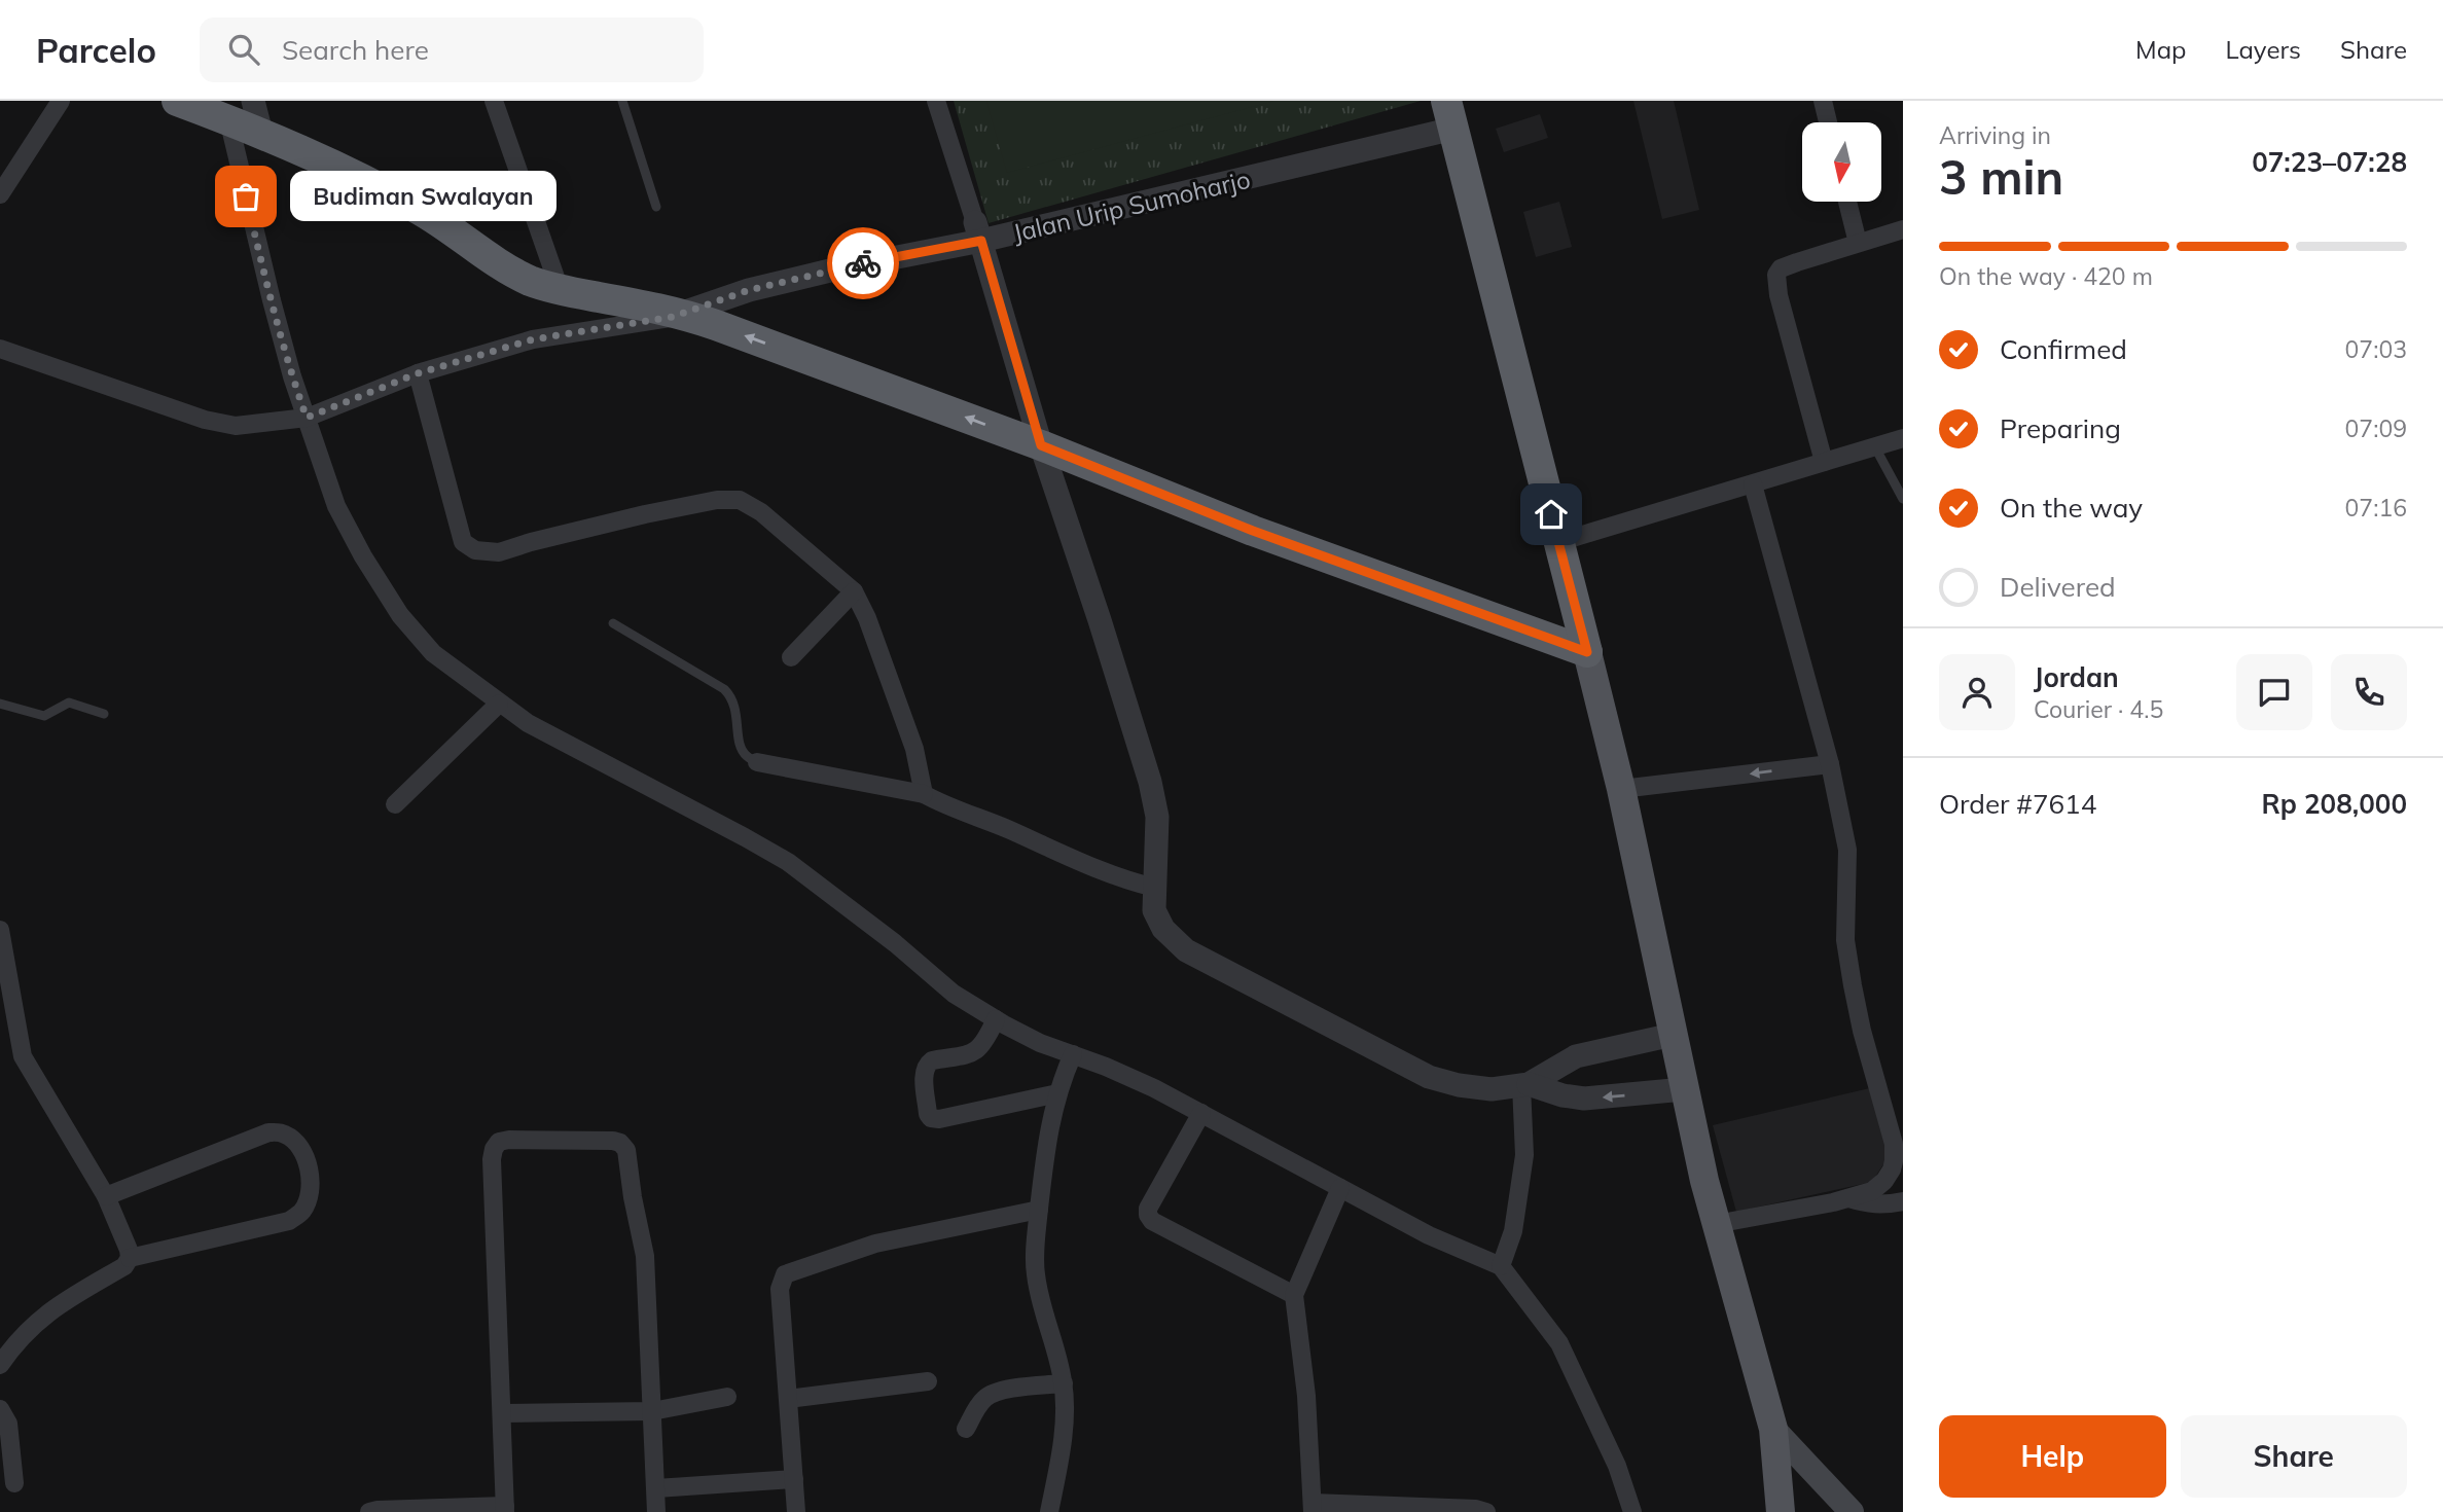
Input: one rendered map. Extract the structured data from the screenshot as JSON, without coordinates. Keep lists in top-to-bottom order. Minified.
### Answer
{"streets":{"street":["Jalan Urip Sumoharjo"]},"places":["Budiman Swalayan"],"north":"bottom","page":{"header":"Parcelo","search":"Search here","nav":["Map","Layers","Share"],"heading":["3 min","Arriving in","07:23–07:28"],"panel":["Jordan","Courier · 4.5","Order #7614","Rp 208,000"],"bubble":"Budiman Swalayan","bar":"On the way · 420 m","list":[["Confirmed","07:03"],["Preparing","07:09"],["On the way","07:16"],"Delivered"],"buttons":["Help","Share"]}}
